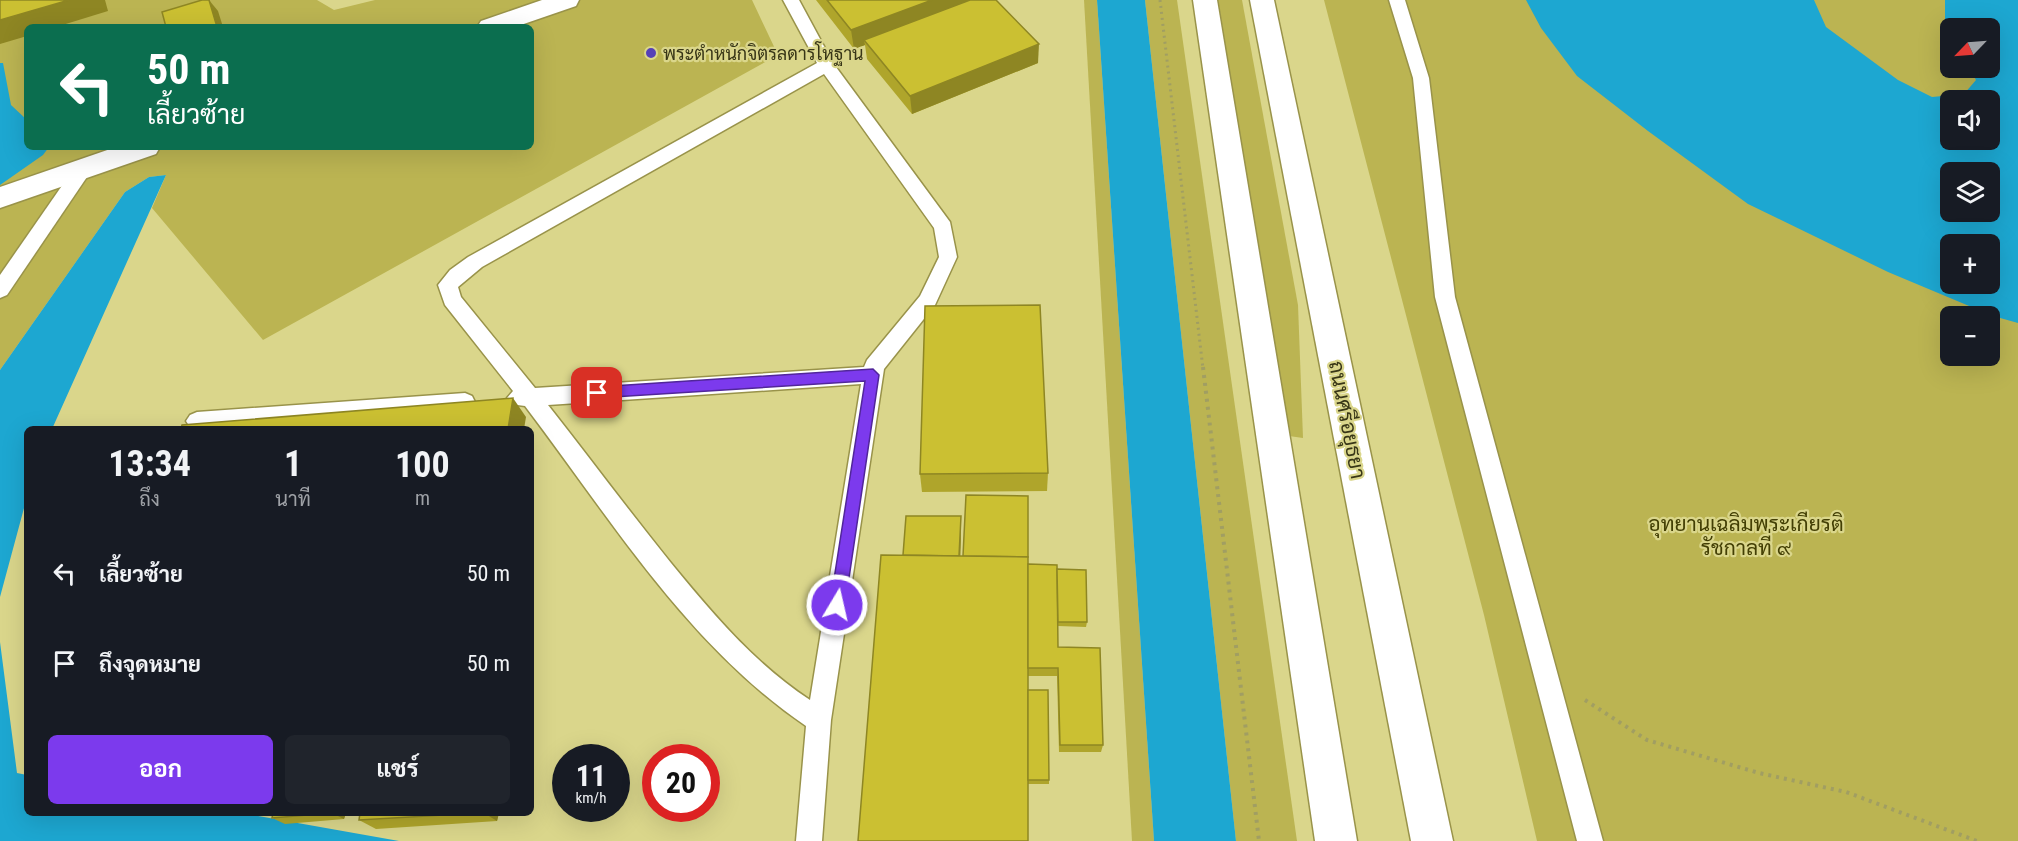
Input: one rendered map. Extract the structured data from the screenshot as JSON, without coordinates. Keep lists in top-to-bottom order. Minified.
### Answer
{"streets":{"main road":["ถนนศรีอยุธยา"]},"parks":["อุทยานเฉลิมพระเกียรติ รัชกาลที่ ๙"],"places":["พระตำหนักจิตรลดารโหฐาน"],"north":"bottom left","page":{"map_buttons":["+","−"],"turn":["50 m","เลี้ยวซ้าย"],"eta":["13:34","ถึง","1","นาที","100","m"],"list":[{"name":"เลี้ยวซ้าย","value":"50 m"},{"name":"ถึงจุดหมาย","value":"50 m"}],"buttons":["ออก","แชร์"],"speed":"11 km/h","limit":"20"}}
